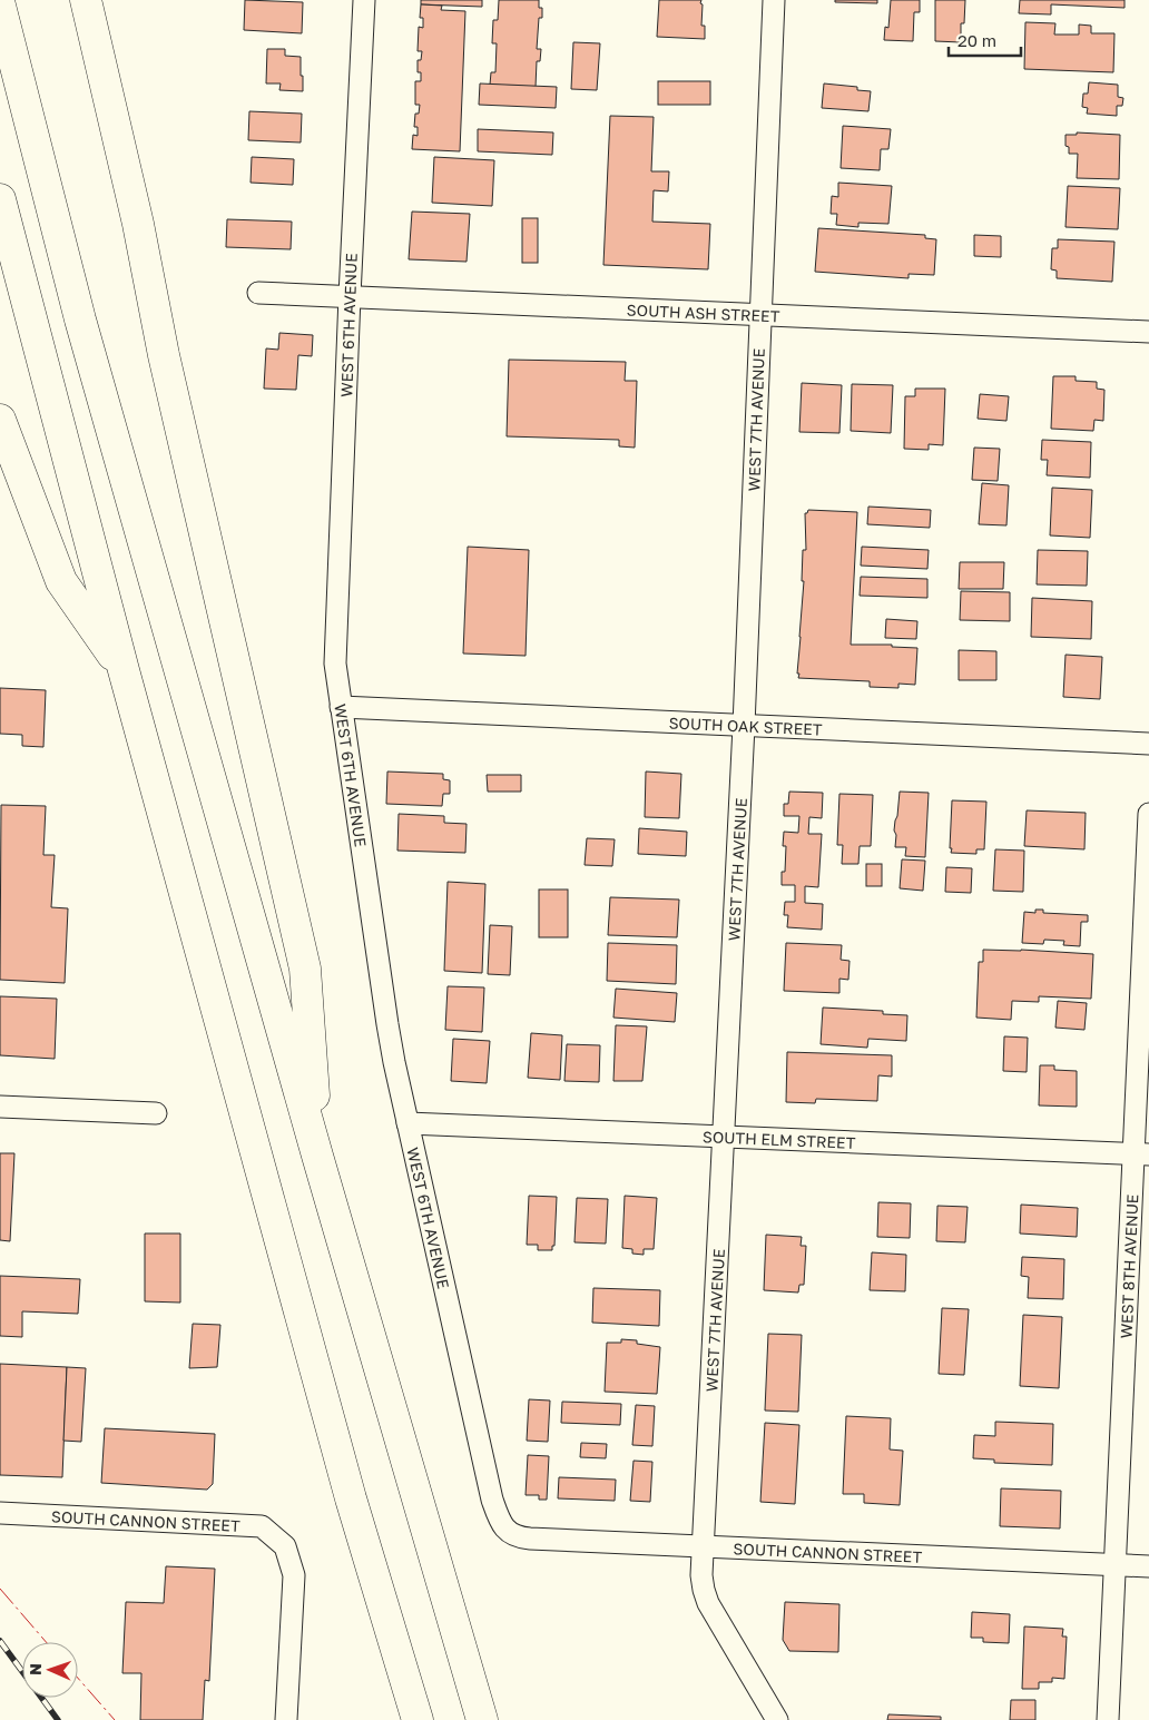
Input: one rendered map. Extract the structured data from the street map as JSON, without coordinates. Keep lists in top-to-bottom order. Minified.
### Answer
{"streets":{"street":["SOUTH ASH STREET","WEST 6TH AVENUE","WEST 7TH AVENUE","SOUTH OAK STREET","SOUTH ELM STREET","WEST 8TH AVENUE","SOUTH CANNON STREET"]},"crossings":[["SOUTH ASH STREET","WEST 6TH AVENUE"],["SOUTH ASH STREET","WEST 7TH AVENUE"],["WEST 6TH AVENUE","SOUTH OAK STREET"],["WEST 6TH AVENUE","SOUTH ELM STREET"],["WEST 6TH AVENUE","SOUTH CANNON STREET"],["WEST 7TH AVENUE","SOUTH OAK STREET"],["WEST 7TH AVENUE","SOUTH ELM STREET"],["WEST 7TH AVENUE","SOUTH CANNON STREET"],["SOUTH ELM STREET","WEST 8TH AVENUE"],["WEST 8TH AVENUE","SOUTH CANNON STREET"]],"scale_bar":"20 m","north":"left"}
